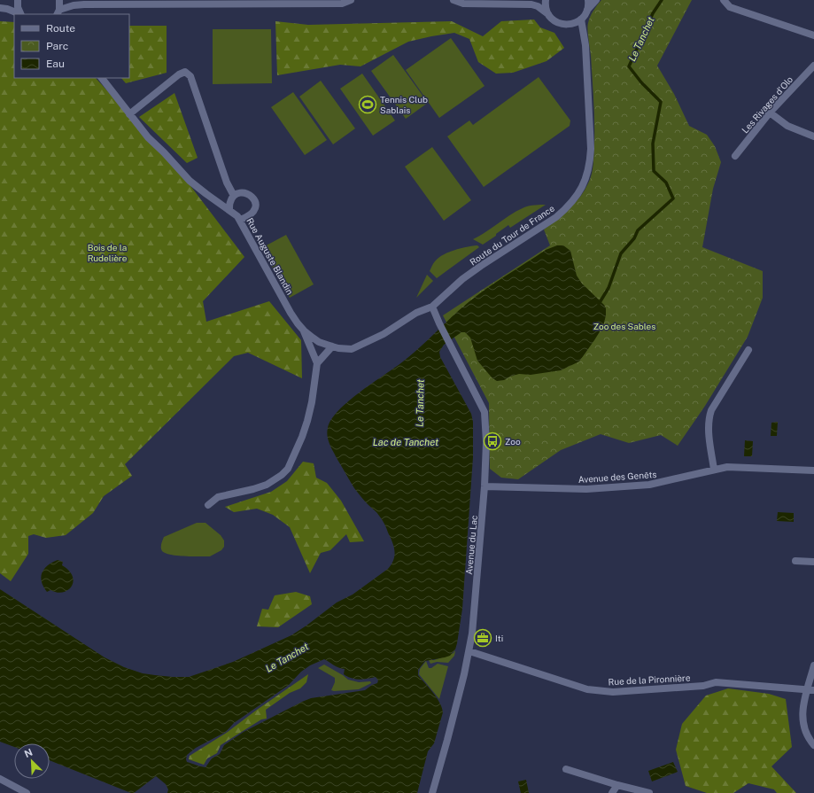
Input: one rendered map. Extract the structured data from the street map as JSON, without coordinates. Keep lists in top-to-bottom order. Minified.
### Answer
{"streets":{"street":["Les Rivages d'Olo","Route du Tour de France","Rue Auguste Blandin","Avenue des Genêts","Avenue du Lac","Rue de la Pironnière"]},"crossings":[["Route du Tour de France","Rue Auguste Blandin"],["Route du Tour de France","Avenue du Lac"],["Rue Auguste Blandin","Avenue du Lac"],["Avenue des Genêts","Avenue du Lac"],["Avenue du Lac","Rue de la Pironnière"]],"water":["Le Tanchet","Lac de Tanchet"],"parks":["Bois de la Rudelière","Zoo des Sables"],"places":{"sports":["Tennis Club Sablais"],"bus stop":["Zoo"],"office":["Iti"]},"legend":["Route","Parc","Eau"],"north":"top left"}
